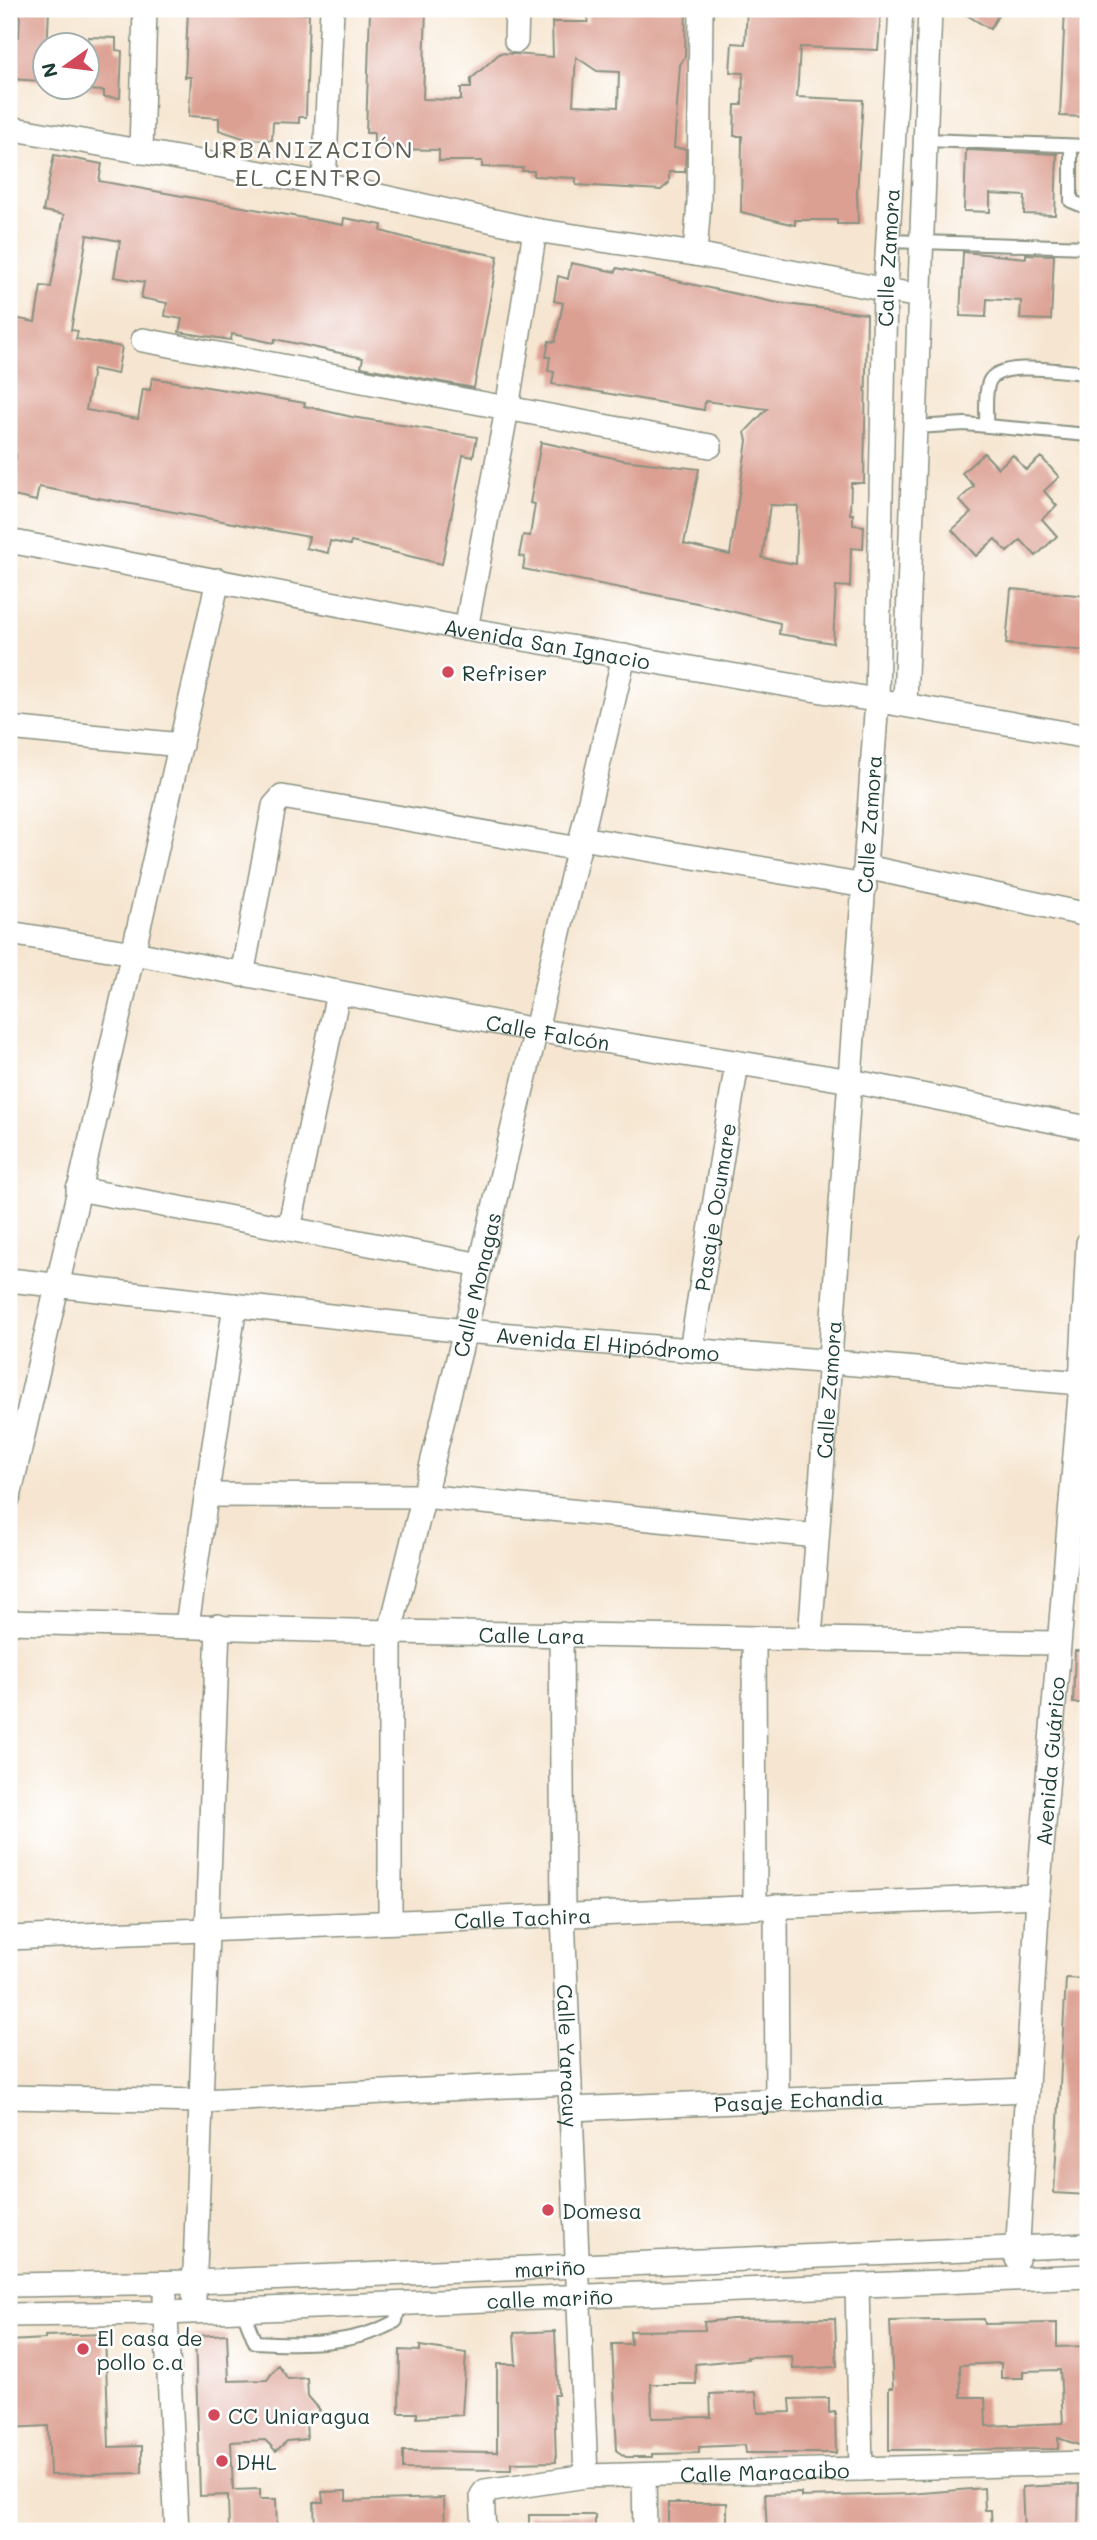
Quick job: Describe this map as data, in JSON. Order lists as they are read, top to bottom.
{
  "streets": {
    "street": [
      "Calle Zamora",
      "Avenida San Ignacio",
      "Calle Falcón",
      "Pasaje Ocumare",
      "Calle Monagas",
      "Avenida El Hipódromo",
      "Calle Lara",
      "Avenida Guárico",
      "Calle Tachira",
      "Calle Yaracuy",
      "Pasaje Echandia",
      "mariño",
      "calle mariño",
      "Calle Maracaibo"
    ]
  },
  "crossings": [
    ["Calle Zamora", "Avenida San Ignacio"],
    ["Calle Zamora", "Calle Falcón"],
    ["Calle Zamora", "Avenida El Hipódromo"],
    ["Calle Zamora", "Calle Lara"],
    ["Avenida San Ignacio", "Calle Monagas"],
    ["Calle Falcón", "Pasaje Ocumare"],
    ["Calle Falcón", "Calle Monagas"],
    ["Pasaje Ocumare", "Avenida El Hipódromo"],
    ["Calle Monagas", "Avenida El Hipódromo"],
    ["Calle Monagas", "Calle Lara"],
    ["Calle Monagas", "Calle Tachira"],
    ["Avenida El Hipódromo", "Avenida Guárico"],
    ["Calle Lara", "Avenida Guárico"],
    ["Calle Lara", "Calle Yaracuy"],
    ["Avenida Guárico", "Calle Tachira"],
    ["Avenida Guárico", "Pasaje Echandia"],
    ["Avenida Guárico", "mariño"],
    ["Avenida Guárico", "calle mariño"],
    ["Calle Tachira", "Calle Yaracuy"],
    ["Calle Yaracuy", "Pasaje Echandia"],
    ["Calle Yaracuy", "mariño"],
    ["Calle Yaracuy", "calle mariño"],
    ["Calle Yaracuy", "Calle Maracaibo"]
  ],
  "districts": ["URBANIZACIÓN EL CENTRO"],
  "places": [
    "Refriser",
    "Domesa",
    "El casa de pollo c.a",
    "CC Uniaragua",
    "DHL"
  ],
  "north": "left"
}
